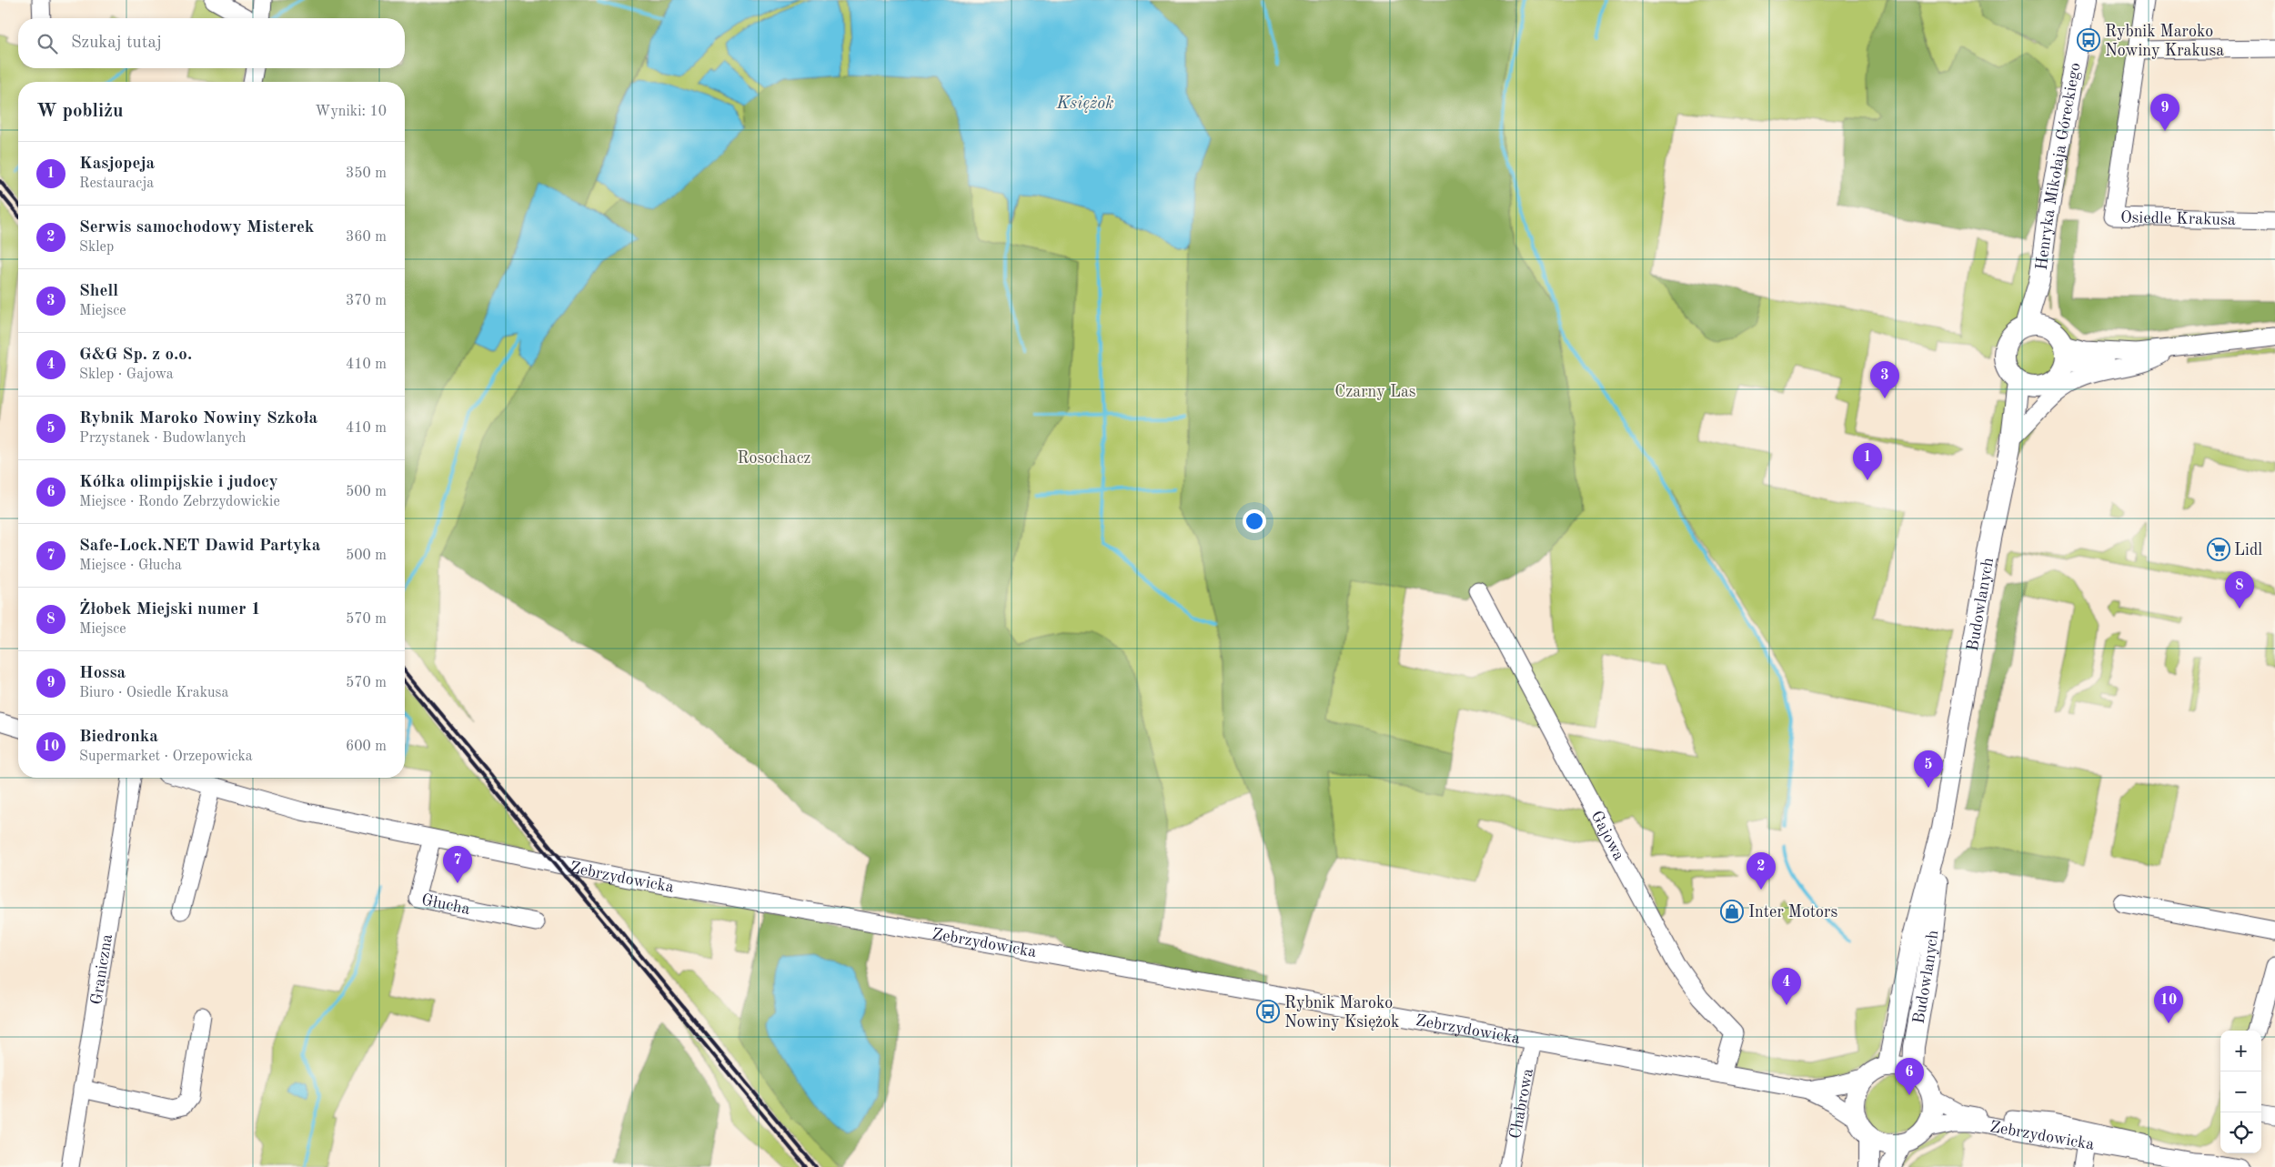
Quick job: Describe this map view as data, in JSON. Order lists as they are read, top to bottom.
{
  "streets": {
    "main road": ["Henryka Mikołaja Góreckiego", "Budowlanych"],
    "street": [
      "Osiedle Krakusa",
      "Gajowa",
      "Zebrzydowicka",
      "Głucha",
      "Graniczna",
      "Chabrowa"
    ]
  },
  "crossings": [
    ["Henryka Mikołaja Góreckiego", "Budowlanych"],
    ["Budowlanych", "Zebrzydowicka"],
    ["Gajowa", "Zebrzydowicka"],
    ["Zebrzydowicka", "Głucha"],
    ["Zebrzydowicka", "Chabrowa"]
  ],
  "water": ["Księżok"],
  "parks": ["Czarny Las", "Rosochacz"],
  "places": {
    "bus stop": ["Rybnik Maroko Nowiny Krakusa", "Rybnik Maroko Nowiny Księżok"],
    "supermarket": ["Lidl"],
    "shop": ["Inter Motors"]
  },
  "page": {
    "search": "Szukaj tutaj",
    "heading": ["W pobliżu", "Wyniki: 10"],
    "pins": [
      "9",
      "3",
      "1",
      "8",
      "5",
      "7",
      "2",
      "4",
      "10",
      "6"
    ],
    "list": [
      {
        "mark": "1",
        "name": "Kasjopeja",
        "note": "Restauracja",
        "value": "350 m"
      },
      {
        "mark": "2",
        "name": "Serwis samochodowy Misterek",
        "note": "Sklep",
        "value": "360 m"
      },
      {
        "mark": "3",
        "name": "Shell",
        "note": "Miejsce",
        "value": "370 m"
      },
      {
        "mark": "4",
        "name": "G&G Sp. z o.o.",
        "note": "Sklep · Gajowa",
        "value": "410 m"
      },
      {
        "mark": "5",
        "name": "Rybnik Maroko Nowiny Szkoła",
        "note": "Przystanek · Budowlanych",
        "value": "410 m"
      },
      {
        "mark": "6",
        "name": "Kółka olimpijskie i judocy",
        "note": "Miejsce · Rondo Zebrzydowickie",
        "value": "500 m"
      },
      {
        "mark": "7",
        "name": "Safe-Lock.NET Dawid Partyka",
        "note": "Miejsce · Głucha",
        "value": "500 m"
      },
      {
        "mark": "8",
        "name": "Żłobek Miejski numer 1",
        "note": "Miejsce",
        "value": "570 m"
      },
      {
        "mark": "9",
        "name": "Hossa",
        "note": "Biuro · Osiedle Krakusa",
        "value": "570 m"
      },
      {
        "mark": "10",
        "name": "Biedronka",
        "note": "Supermarket · Orzepowicka",
        "value": "600 m"
      }
    ],
    "map_buttons": ["+", "−"]
  }
}
